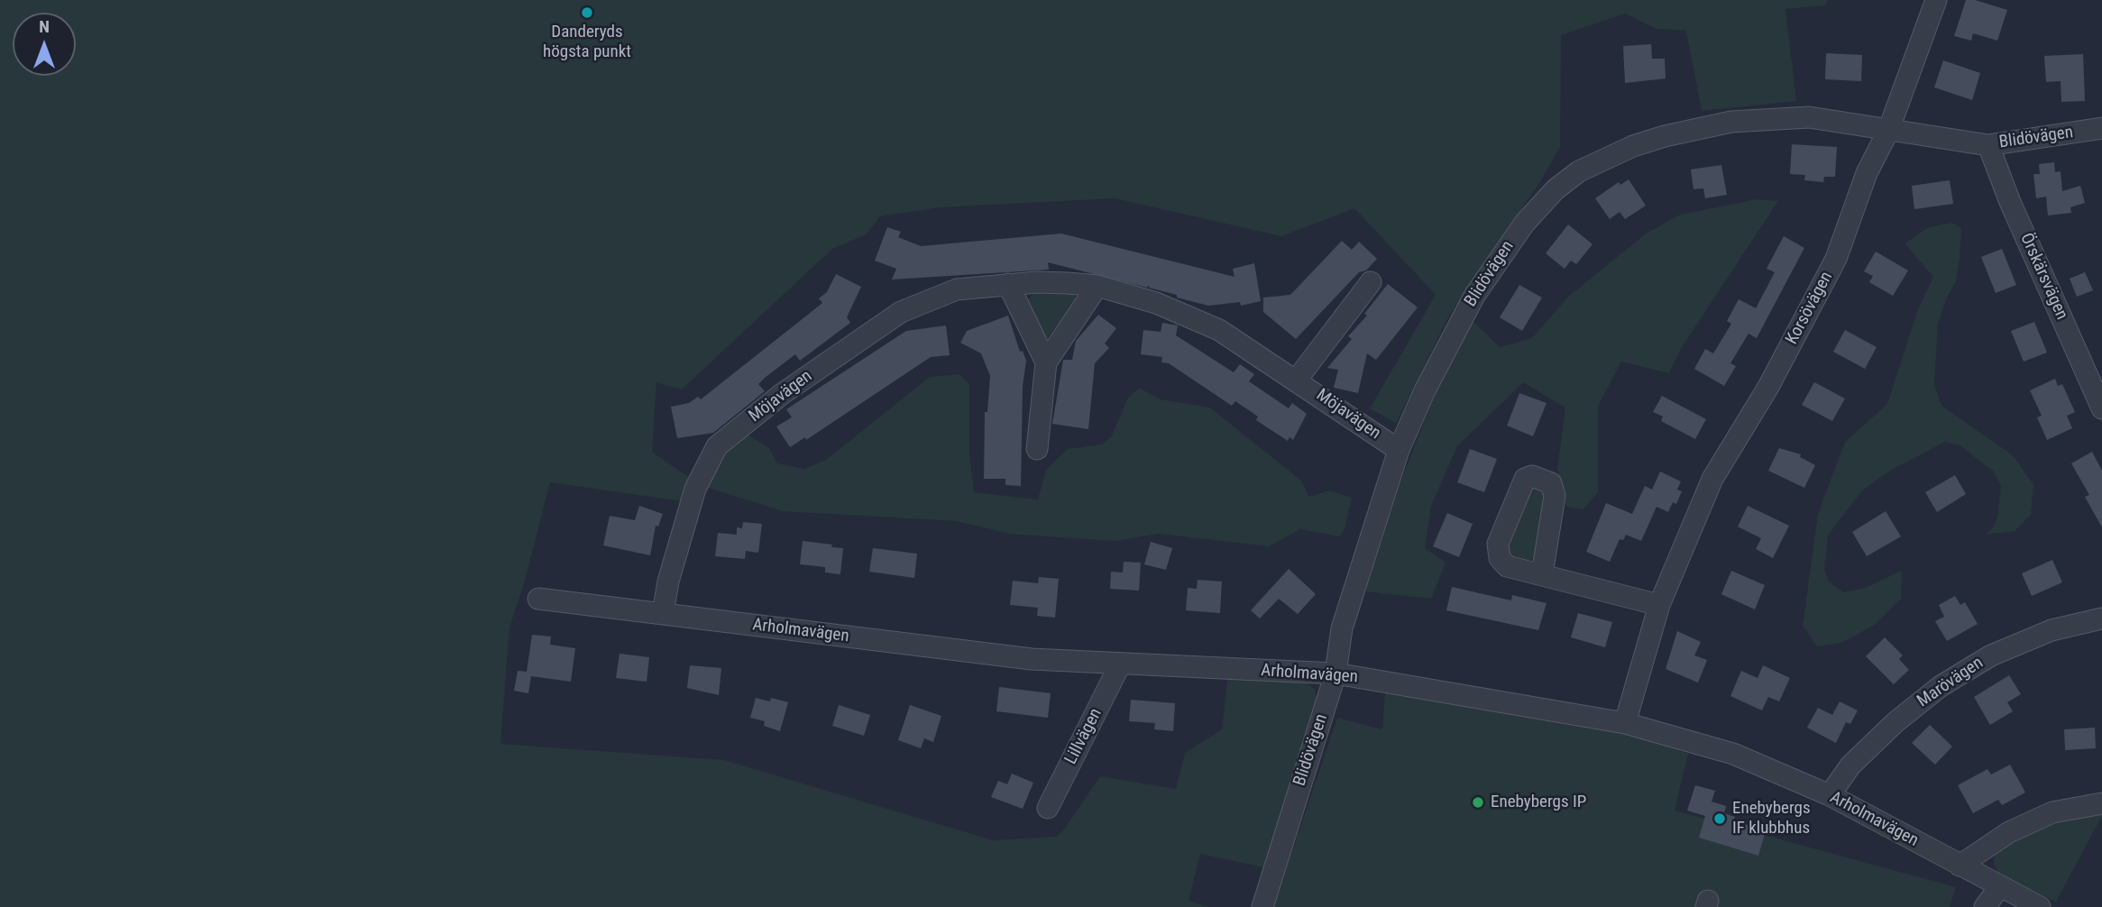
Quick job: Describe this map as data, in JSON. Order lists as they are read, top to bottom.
{
  "streets": {
    "street": [
      "Blidövägen",
      "Örskärsvägen",
      "Korsövägen",
      "Möjavägen",
      "Arholmavägen",
      "Marövägen",
      "Lillvägen"
    ]
  },
  "crossings": [
    ["Blidövägen", "Örskärsvägen"],
    ["Blidövägen", "Korsövägen"],
    ["Blidövägen", "Möjavägen"],
    ["Blidövägen", "Arholmavägen"],
    ["Korsövägen", "Arholmavägen"],
    ["Möjavägen", "Arholmavägen"],
    ["Arholmavägen", "Marövägen"],
    ["Arholmavägen", "Lillvägen"]
  ],
  "places": ["Danderyds högsta punkt", "Enebybergs IP", "Enebybergs IF klubbhus"],
  "north": "top"
}
